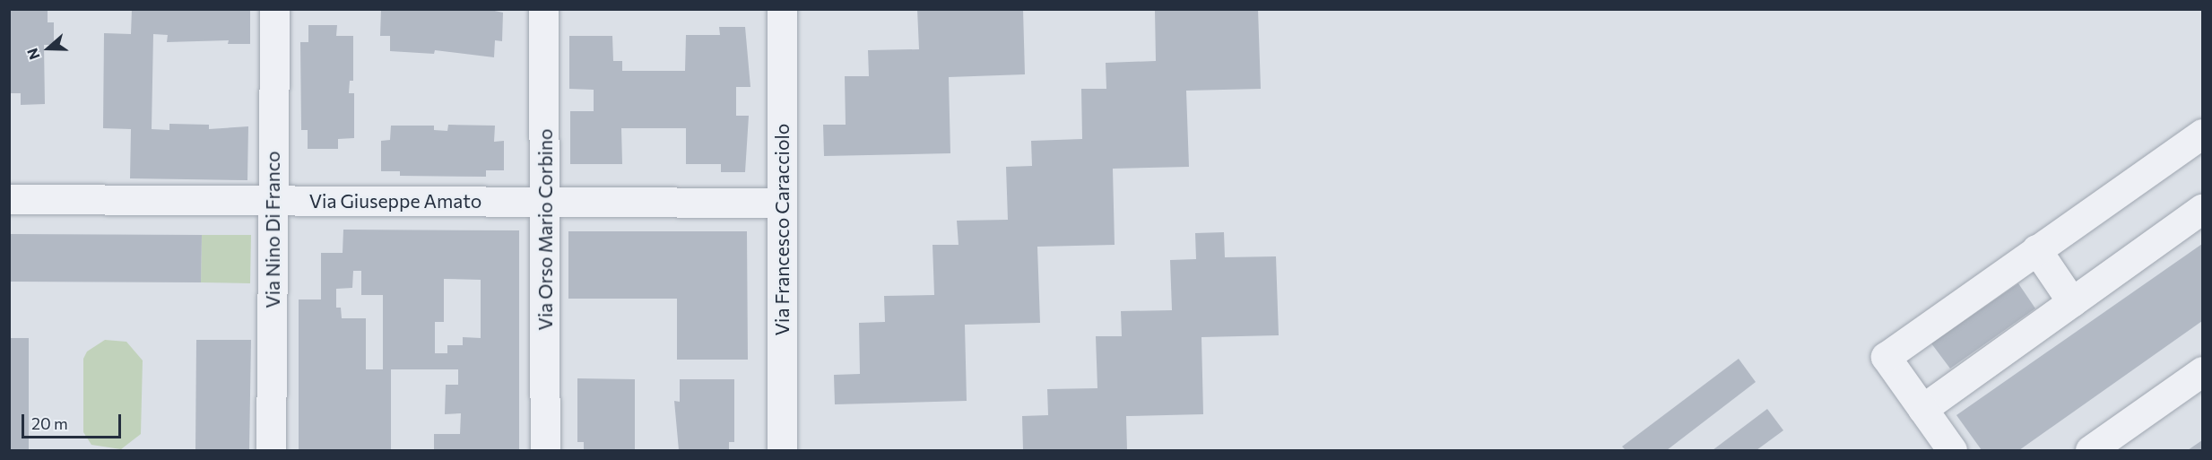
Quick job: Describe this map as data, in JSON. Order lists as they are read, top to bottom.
{
  "streets": {
    "street": [
      "Via Giuseppe Amato",
      "Via Nino Di Franco",
      "Via Orso Mario Corbino",
      "Via Francesco Caracciolo"
    ]
  },
  "crossings": [
    ["Via Giuseppe Amato", "Via Nino Di Franco"],
    ["Via Giuseppe Amato", "Via Orso Mario Corbino"],
    ["Via Giuseppe Amato", "Via Francesco Caracciolo"]
  ],
  "scale_bar": "20 m",
  "north": "left"
}
